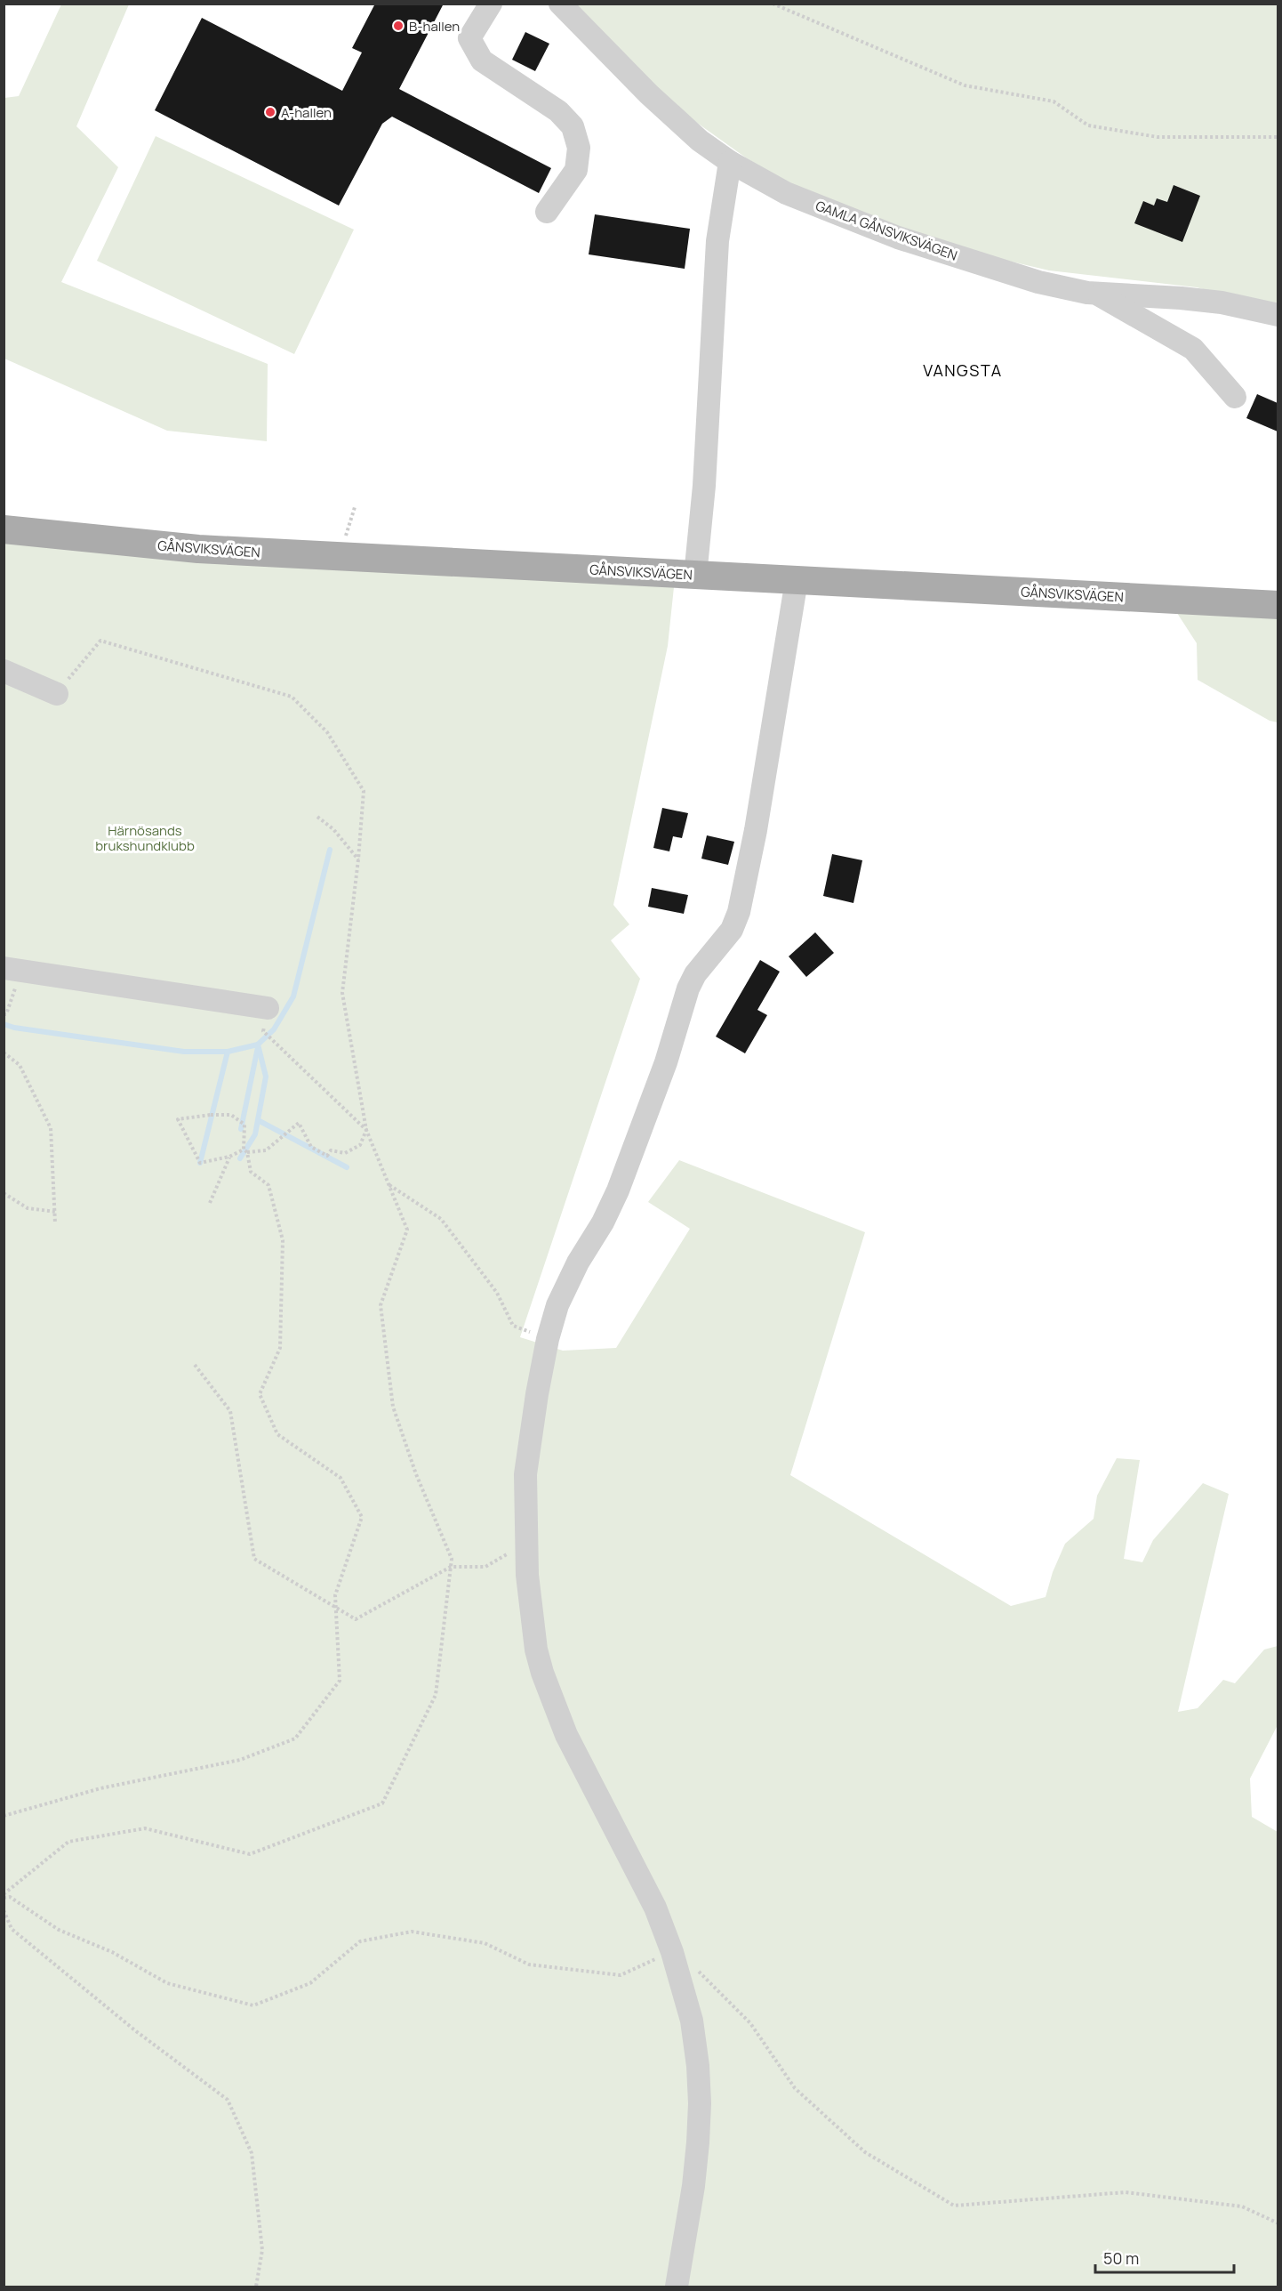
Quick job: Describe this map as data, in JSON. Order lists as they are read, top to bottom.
{
  "streets": {
    "main road": ["GÅNSVIKSVÄGEN"],
    "street": ["GAMLA GÅNSVIKSVÄGEN"]
  },
  "districts": ["VANGSTA"],
  "parks": ["Härnösands brukshundklubb"],
  "places": ["B-hallen", "A-hallen"],
  "scale_bar": "50 m"
}
